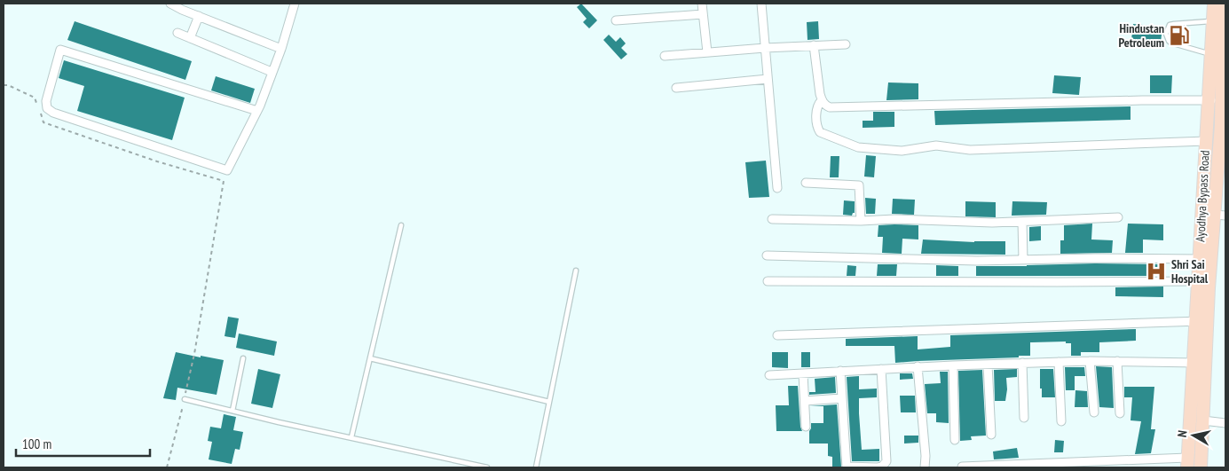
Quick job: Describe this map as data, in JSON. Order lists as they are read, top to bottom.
{
  "streets": {
    "main road": ["Ayodhya Bypass Road"]
  },
  "places": {
    "fuel station": ["Hindustan Petroleum"],
    "hospital": ["Shri Sai Hospital"]
  },
  "scale_bar": "100 m",
  "north": "left"
}
